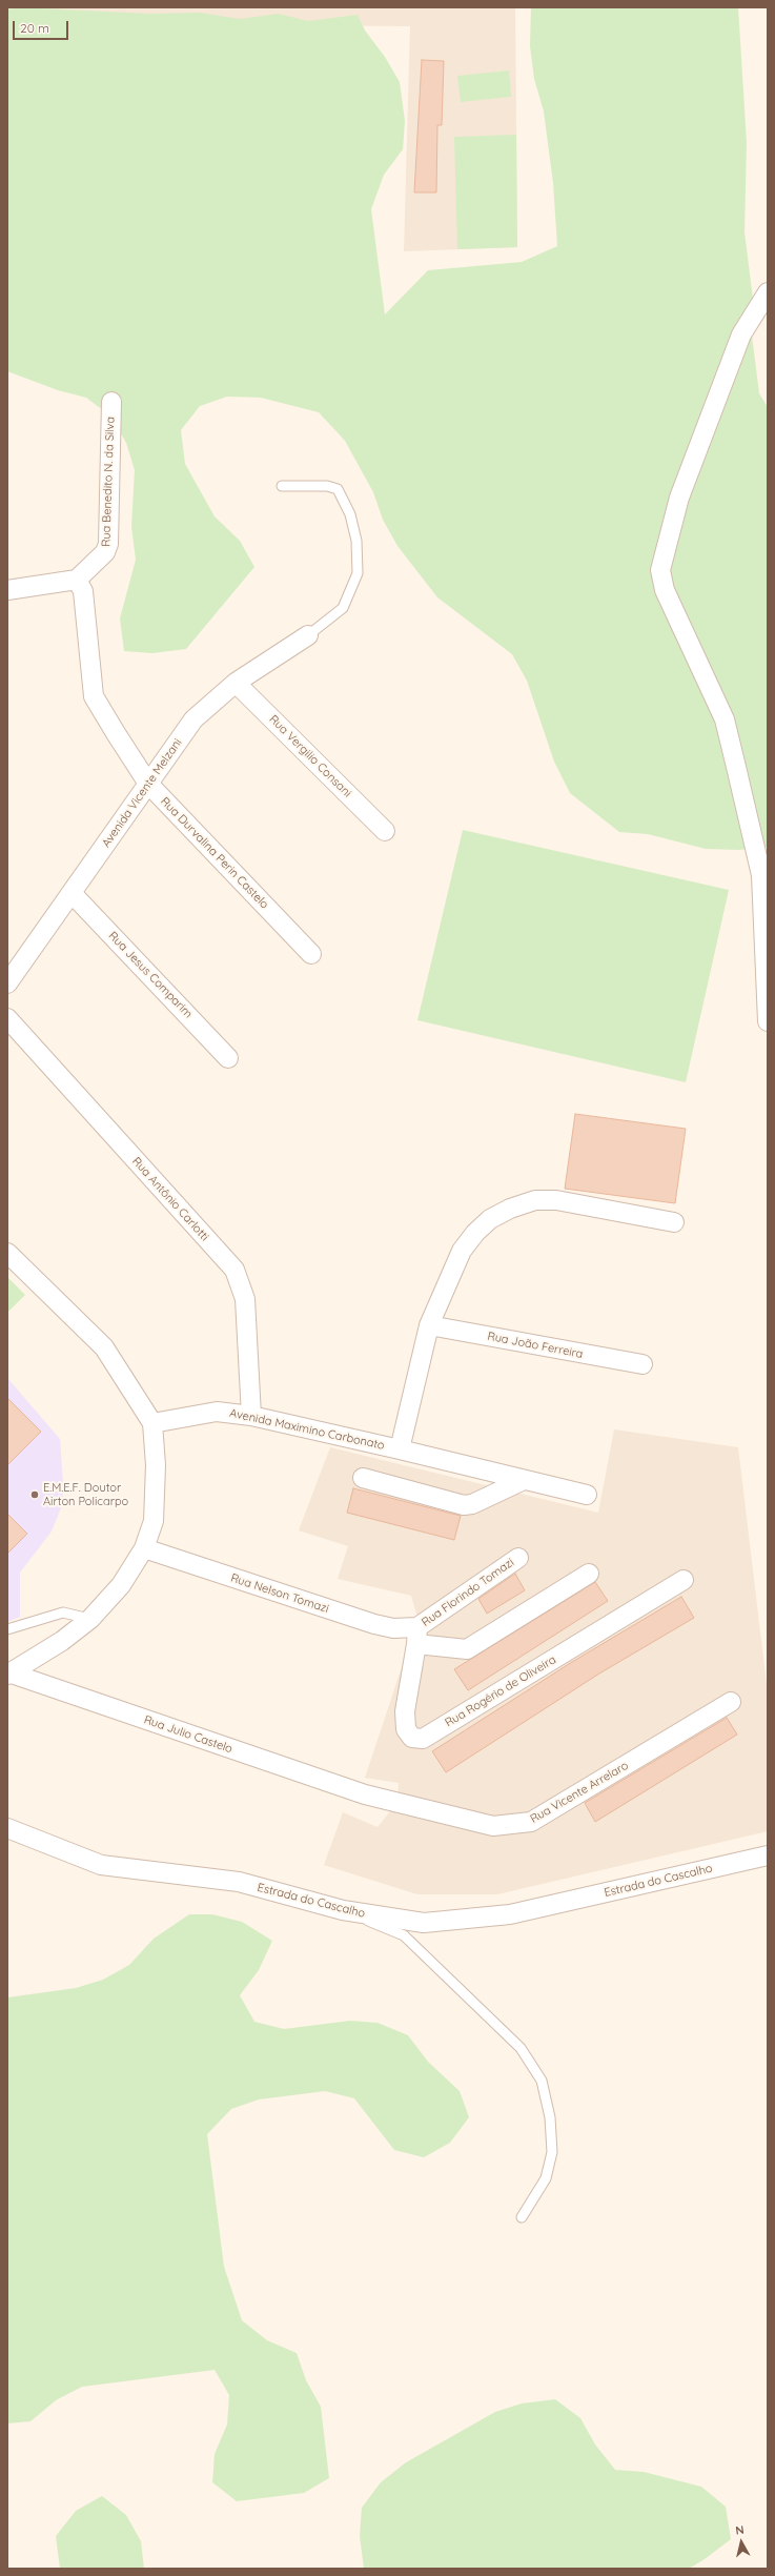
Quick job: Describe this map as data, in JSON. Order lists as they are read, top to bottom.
{
  "streets": {
    "street": [
      "Rua Benedito N. da Silva",
      "Rua Vergilio Consani",
      "Avenida Vicente Melzani",
      "Rua Durvalina Perin Castelo",
      "Rua Jesus Comparim",
      "Rua Antônio Carlotti",
      "Rua João Ferreira",
      "Avenida Maximino Carbonato",
      "Rua Florindo Tomazi",
      "Rua Nelson Tomazi",
      "Rua Rogério de Oliveira",
      "Rua Julio Castelo",
      "Rua Vicente Arrelaro",
      "Estrada do Cascalho"
    ]
  },
  "crossings": [
    ["Rua Benedito N. da Silva", "Rua Durvalina Perin Castelo"],
    ["Rua Vergilio Consani", "Avenida Vicente Melzani"],
    ["Avenida Vicente Melzani", "Rua Durvalina Perin Castelo"],
    ["Avenida Vicente Melzani", "Rua Jesus Comparim"],
    ["Rua Antônio Carlotti", "Avenida Maximino Carbonato"],
    ["Rua João Ferreira", "Avenida Maximino Carbonato"],
    ["Rua Florindo Tomazi", "Rua Nelson Tomazi"],
    ["Rua Florindo Tomazi", "Rua Rogério de Oliveira"],
    ["Rua Nelson Tomazi", "Rua Rogério de Oliveira"],
    ["Rua Julio Castelo", "Rua Vicente Arrelaro"]
  ],
  "places": ["E.M.E.F. Doutor Airton Policarpo"],
  "scale_bar": "20 m",
  "north": "top"
}
